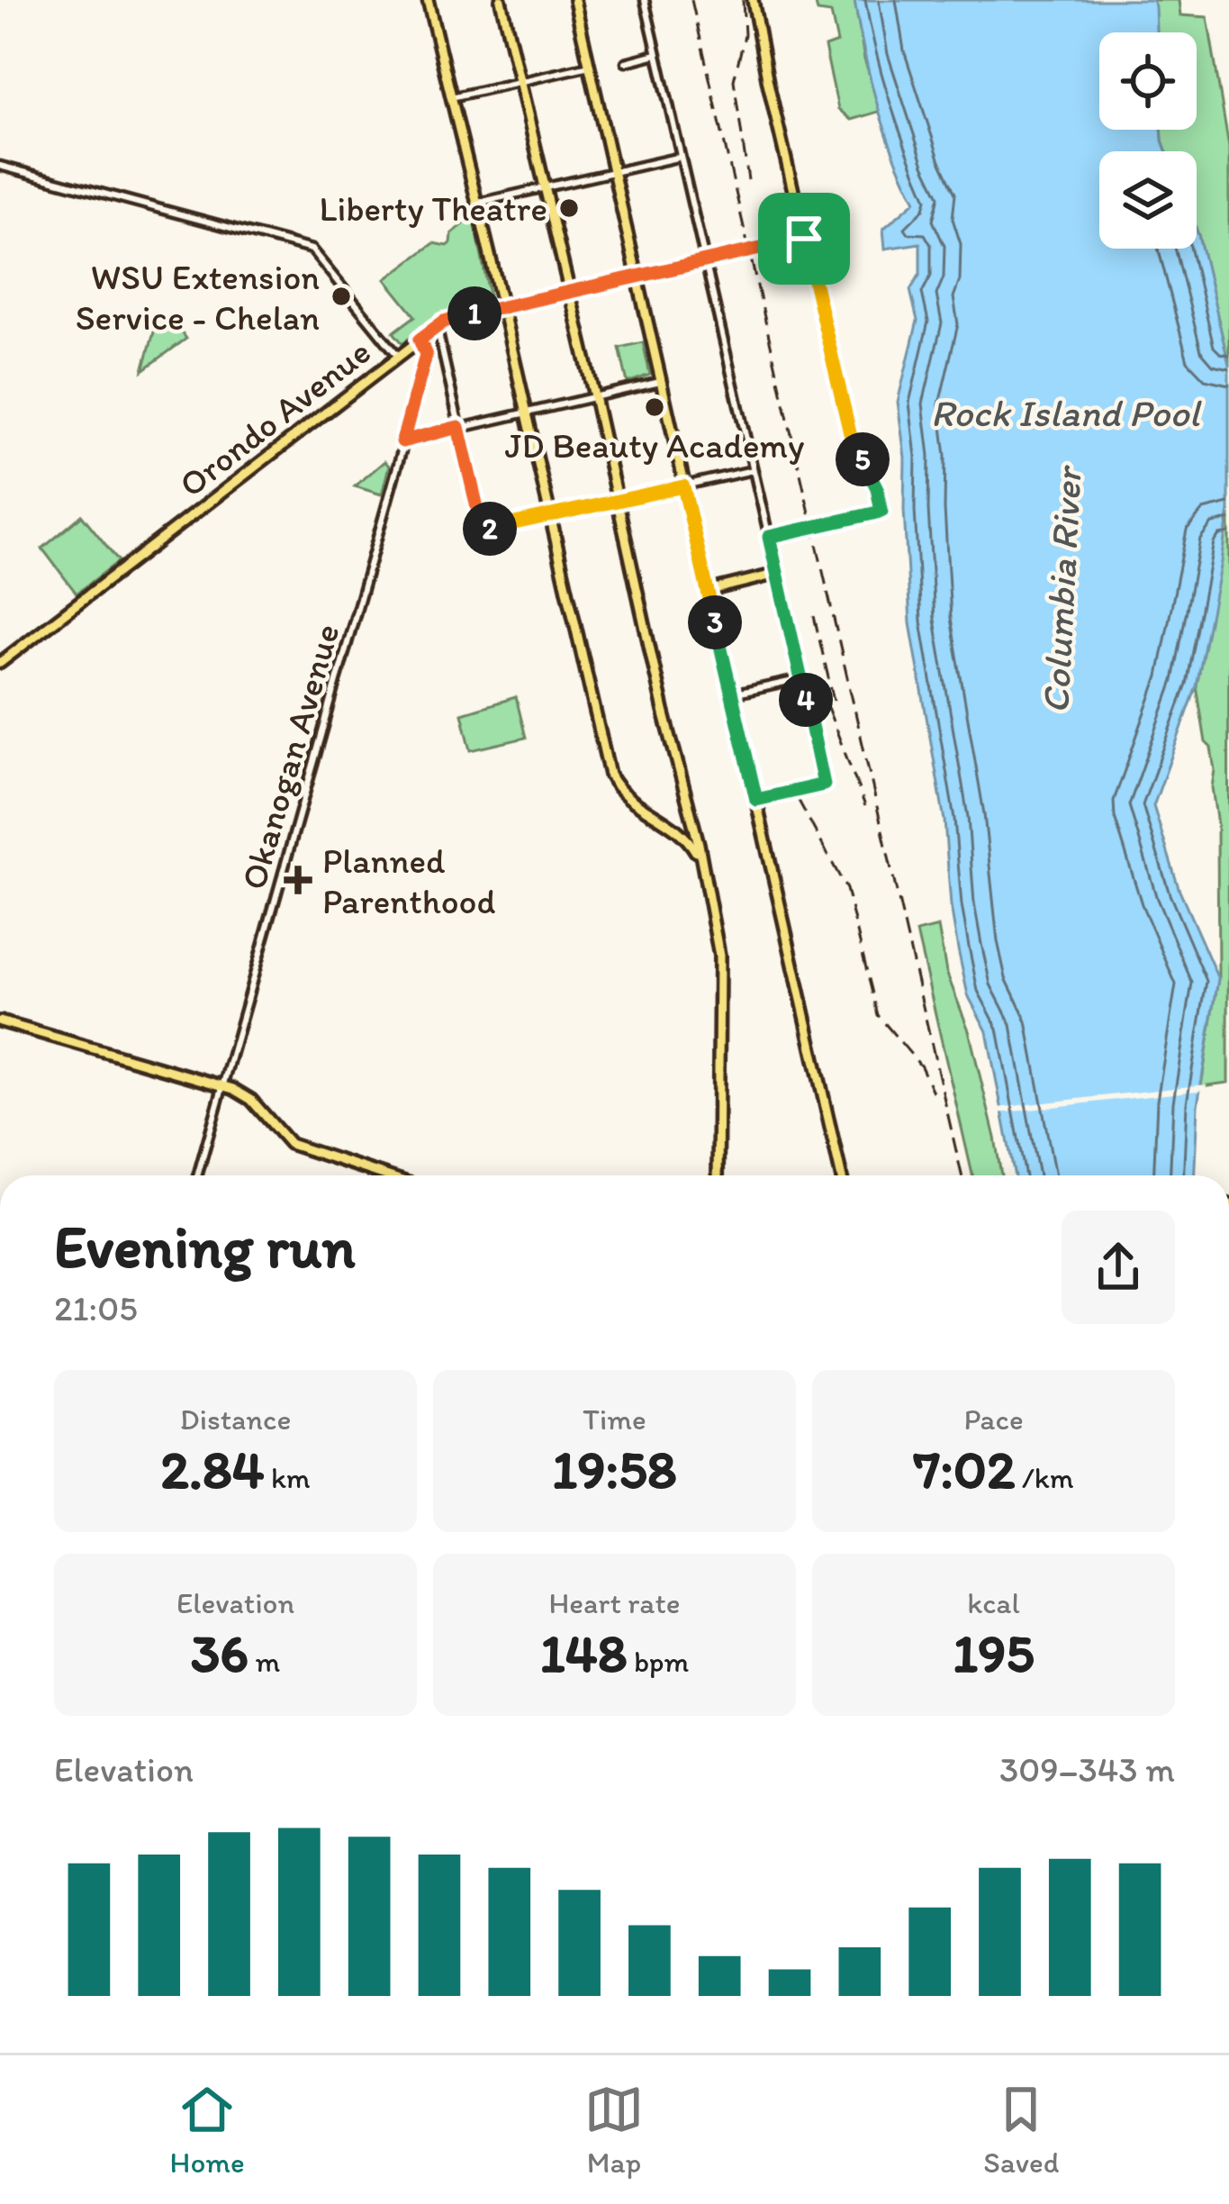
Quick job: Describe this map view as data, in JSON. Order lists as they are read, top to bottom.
{
  "streets": {
    "main road": ["Orondo Avenue"],
    "street": ["Okanogan Avenue"]
  },
  "crossings": [
    ["Orondo Avenue", "Okanogan Avenue"]
  ],
  "water": ["Rock Island Pool", "Columbia River"],
  "places": {
    "other": ["Liberty Theatre", "WSU Extension Service - Chelan", "JD Beauty Academy"],
    "health": ["Planned Parenthood"]
  },
  "page": {
    "pins": [
      "1",
      "5",
      "2",
      "3",
      "4"
    ],
    "heading": ["Evening run", "21:05"],
    "stats": [
      ["Distance", "2.84 km"],
      ["Time", "19:58"],
      ["Pace", "7:02 /km"],
      ["Elevation", "36 m"],
      ["Heart rate", "148 bpm"],
      ["kcal", "195"]
    ],
    "chart": ["Elevation", "309–343 m"],
    "tabs": ["Home", "Map", "Saved"]
  }
}
